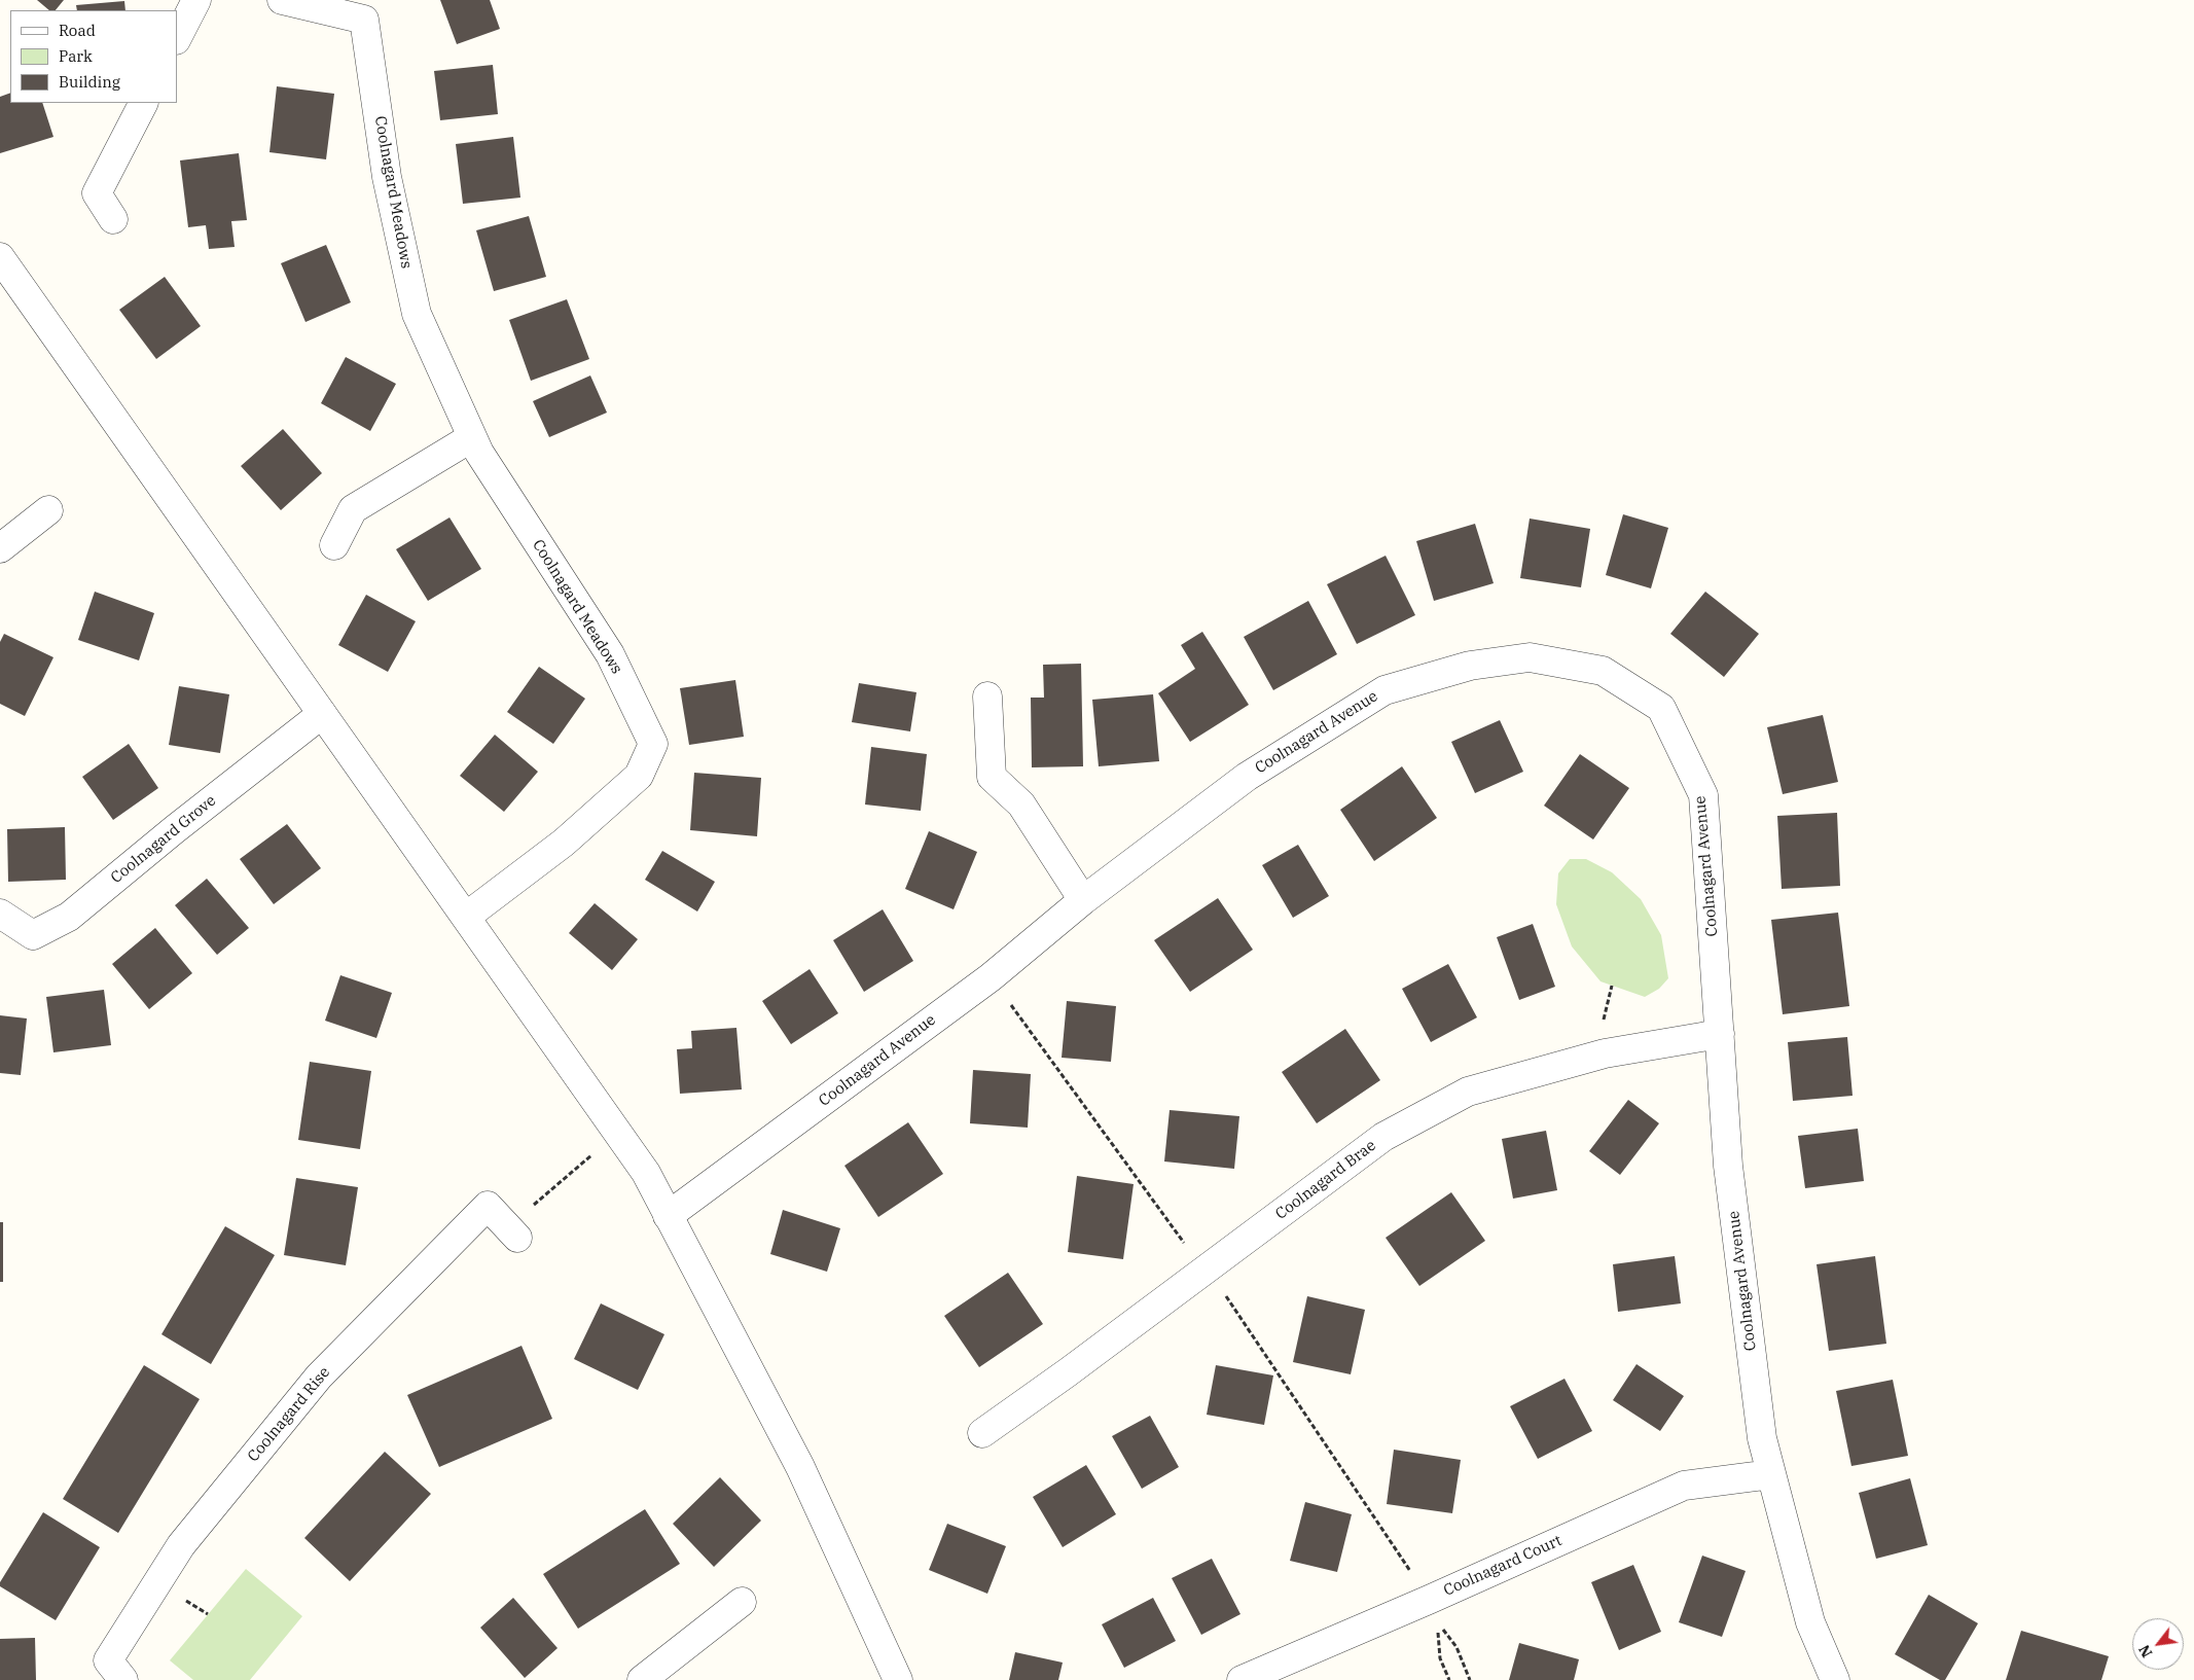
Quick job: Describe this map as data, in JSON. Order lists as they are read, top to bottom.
{
  "streets": {
    "street": [
      "Coolnagard Meadows",
      "Coolnagard Avenue",
      "Coolnagard Grove",
      "Coolnagard Brae",
      "Coolnagard Rise",
      "Coolnagard Court"
    ]
  },
  "crossings": [
    ["Coolnagard Avenue", "Coolnagard Brae"],
    ["Coolnagard Avenue", "Coolnagard Court"]
  ],
  "legend": ["Road", "Park", "Building"],
  "north": "bottom left"
}
